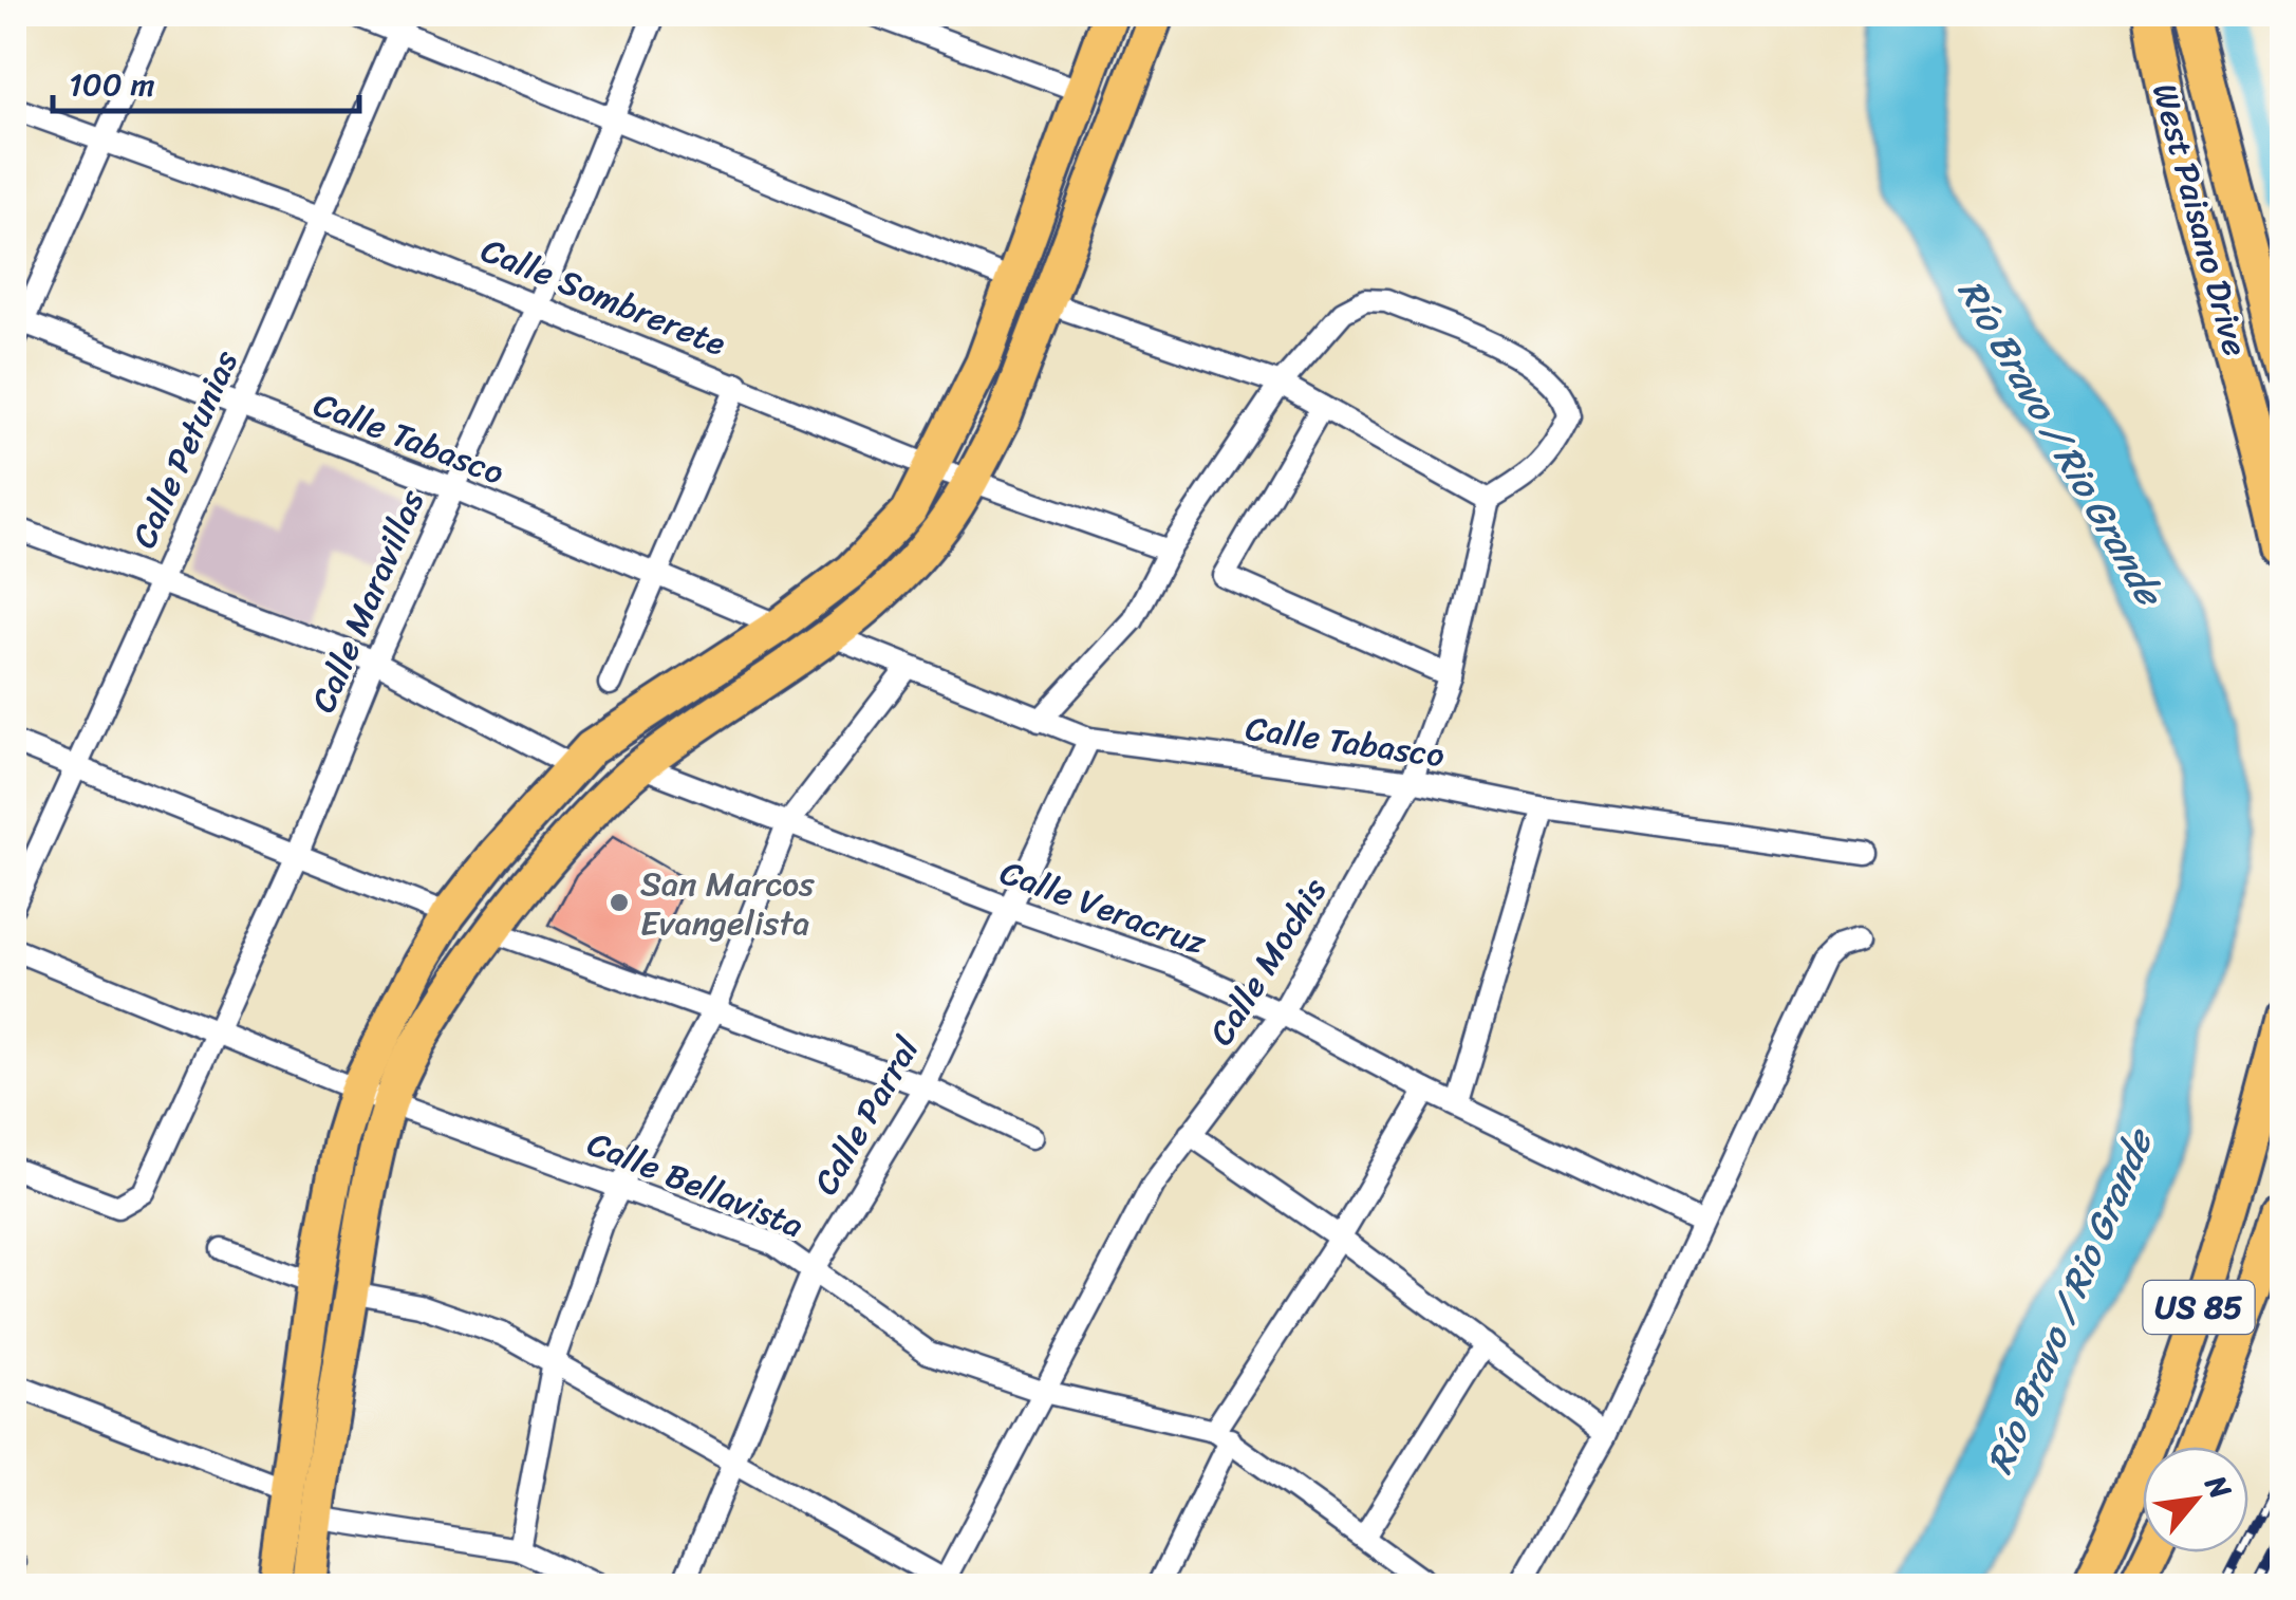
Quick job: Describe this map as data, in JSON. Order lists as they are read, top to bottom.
{
  "streets": {
    "main road": ["West Paisano Drive", "US 85"],
    "street": [
      "Calle Sombrerete",
      "Calle Tabasco",
      "Calle Petunias",
      "Calle Maravillas",
      "Calle Veracruz",
      "Calle Mochis",
      "Calle Parral",
      "Calle Bellavista"
    ]
  },
  "crossings": [
    ["Calle Sombrerete", "Calle Petunias"],
    ["Calle Sombrerete", "Calle Maravillas"],
    ["Calle Tabasco", "Calle Petunias"],
    ["Calle Tabasco", "Calle Maravillas"],
    ["Calle Tabasco", "Calle Mochis"],
    ["Calle Tabasco", "Calle Parral"],
    ["Calle Maravillas", "Calle Bellavista"],
    ["Calle Veracruz", "Calle Mochis"],
    ["Calle Veracruz", "Calle Parral"],
    ["Calle Mochis", "Calle Bellavista"],
    ["Calle Parral", "Calle Bellavista"]
  ],
  "water": ["Río Bravo / Rio Grande"],
  "places": ["San Marcos Evangelista"],
  "scale_bar": "100 m",
  "north": "top right"
}
